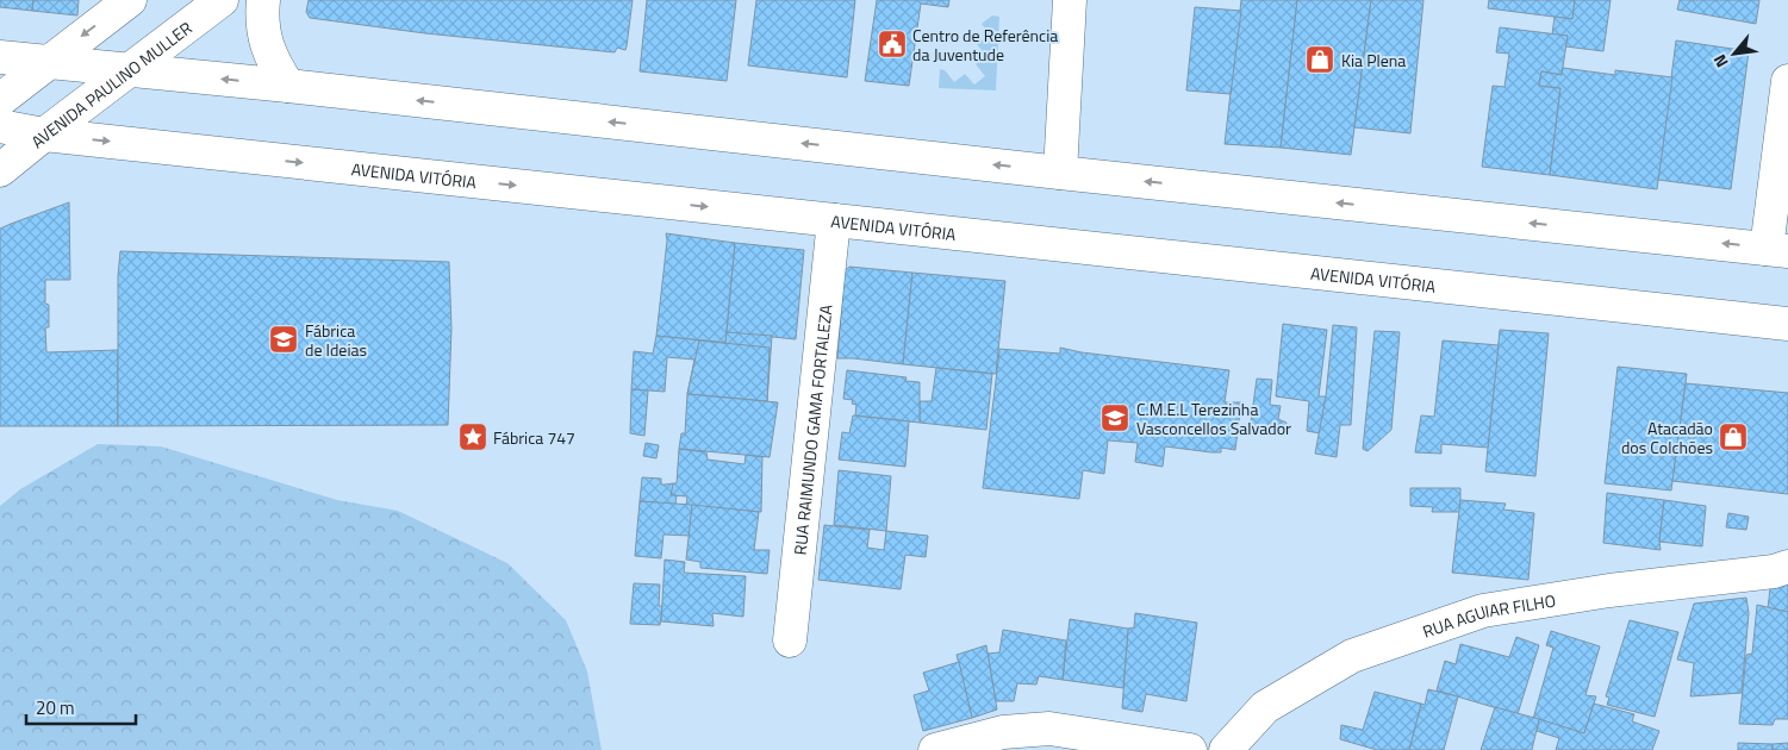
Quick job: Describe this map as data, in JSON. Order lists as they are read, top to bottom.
{
  "streets": {
    "main road": [
      "AVENIDA PAULINO MULLER",
      "AVENIDA VITÓRIA",
      "RUA RAIMUNDO GAMA FORTALEZA",
      "RUA AGUIAR FILHO"
    ]
  },
  "crossings": [
    ["AVENIDA PAULINO MULLER", "AVENIDA VITÓRIA"],
    ["AVENIDA VITÓRIA", "RUA RAIMUNDO GAMA FORTALEZA"]
  ],
  "places": {
    "public building": ["Centro de Referência da Juventude"],
    "shop": ["Kia Plena", "Atacadão dos Colchões"],
    "school or university": ["Fábrica de Ideias", "C.M.E.L Terezinha Vasconcellos Salvador"],
    "place": ["Fábrica 747"]
  },
  "scale_bar": "20 m",
  "north": "bottom left"
}
